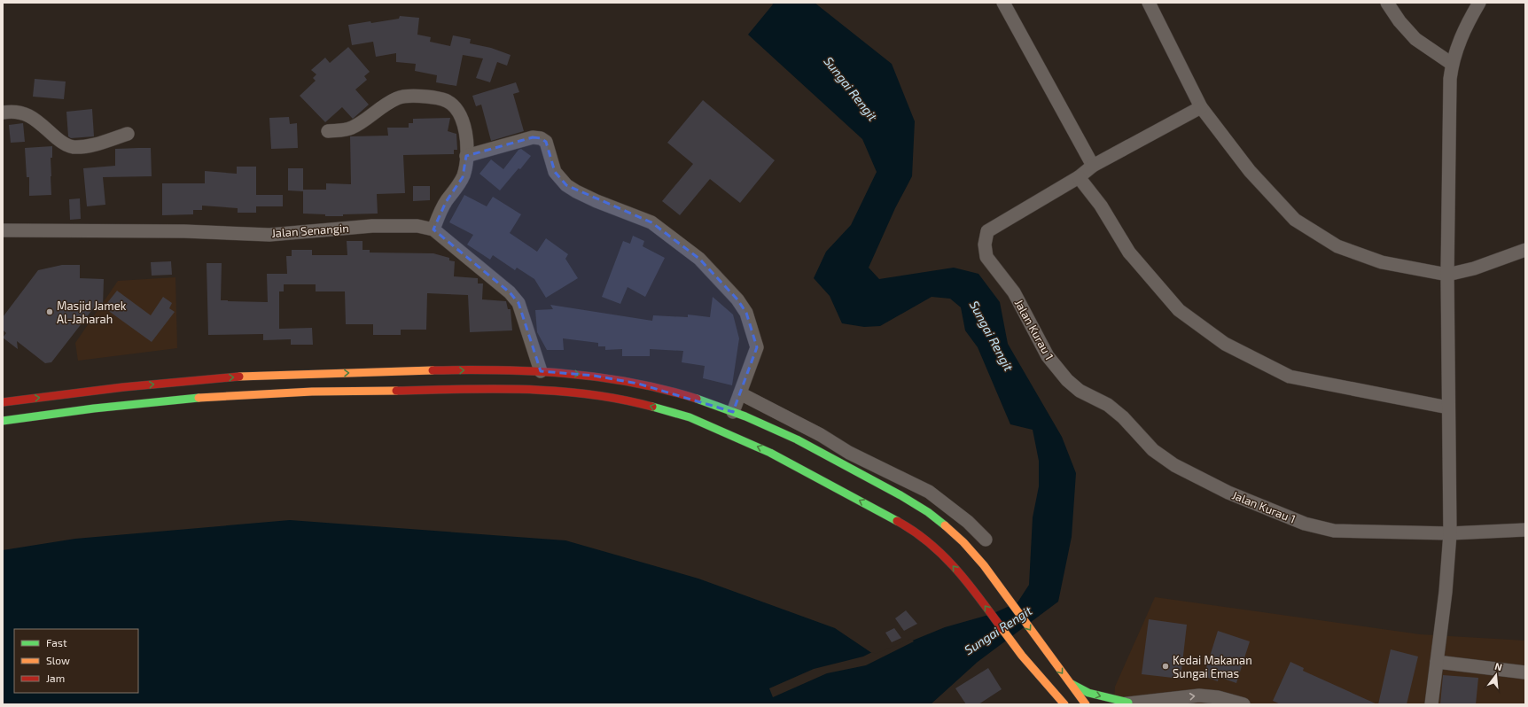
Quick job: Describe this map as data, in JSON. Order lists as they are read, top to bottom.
{
  "streets": {
    "street": ["Jalan Senangin", "Jalan Kurau 1"]
  },
  "water": ["Sungai Rengit"],
  "places": ["Masjid Jamek Al-Jaharah", "Kedai Makanan Sungai Emas"],
  "legend": ["Fast", "Slow", "Jam"],
  "north": "top"
}
